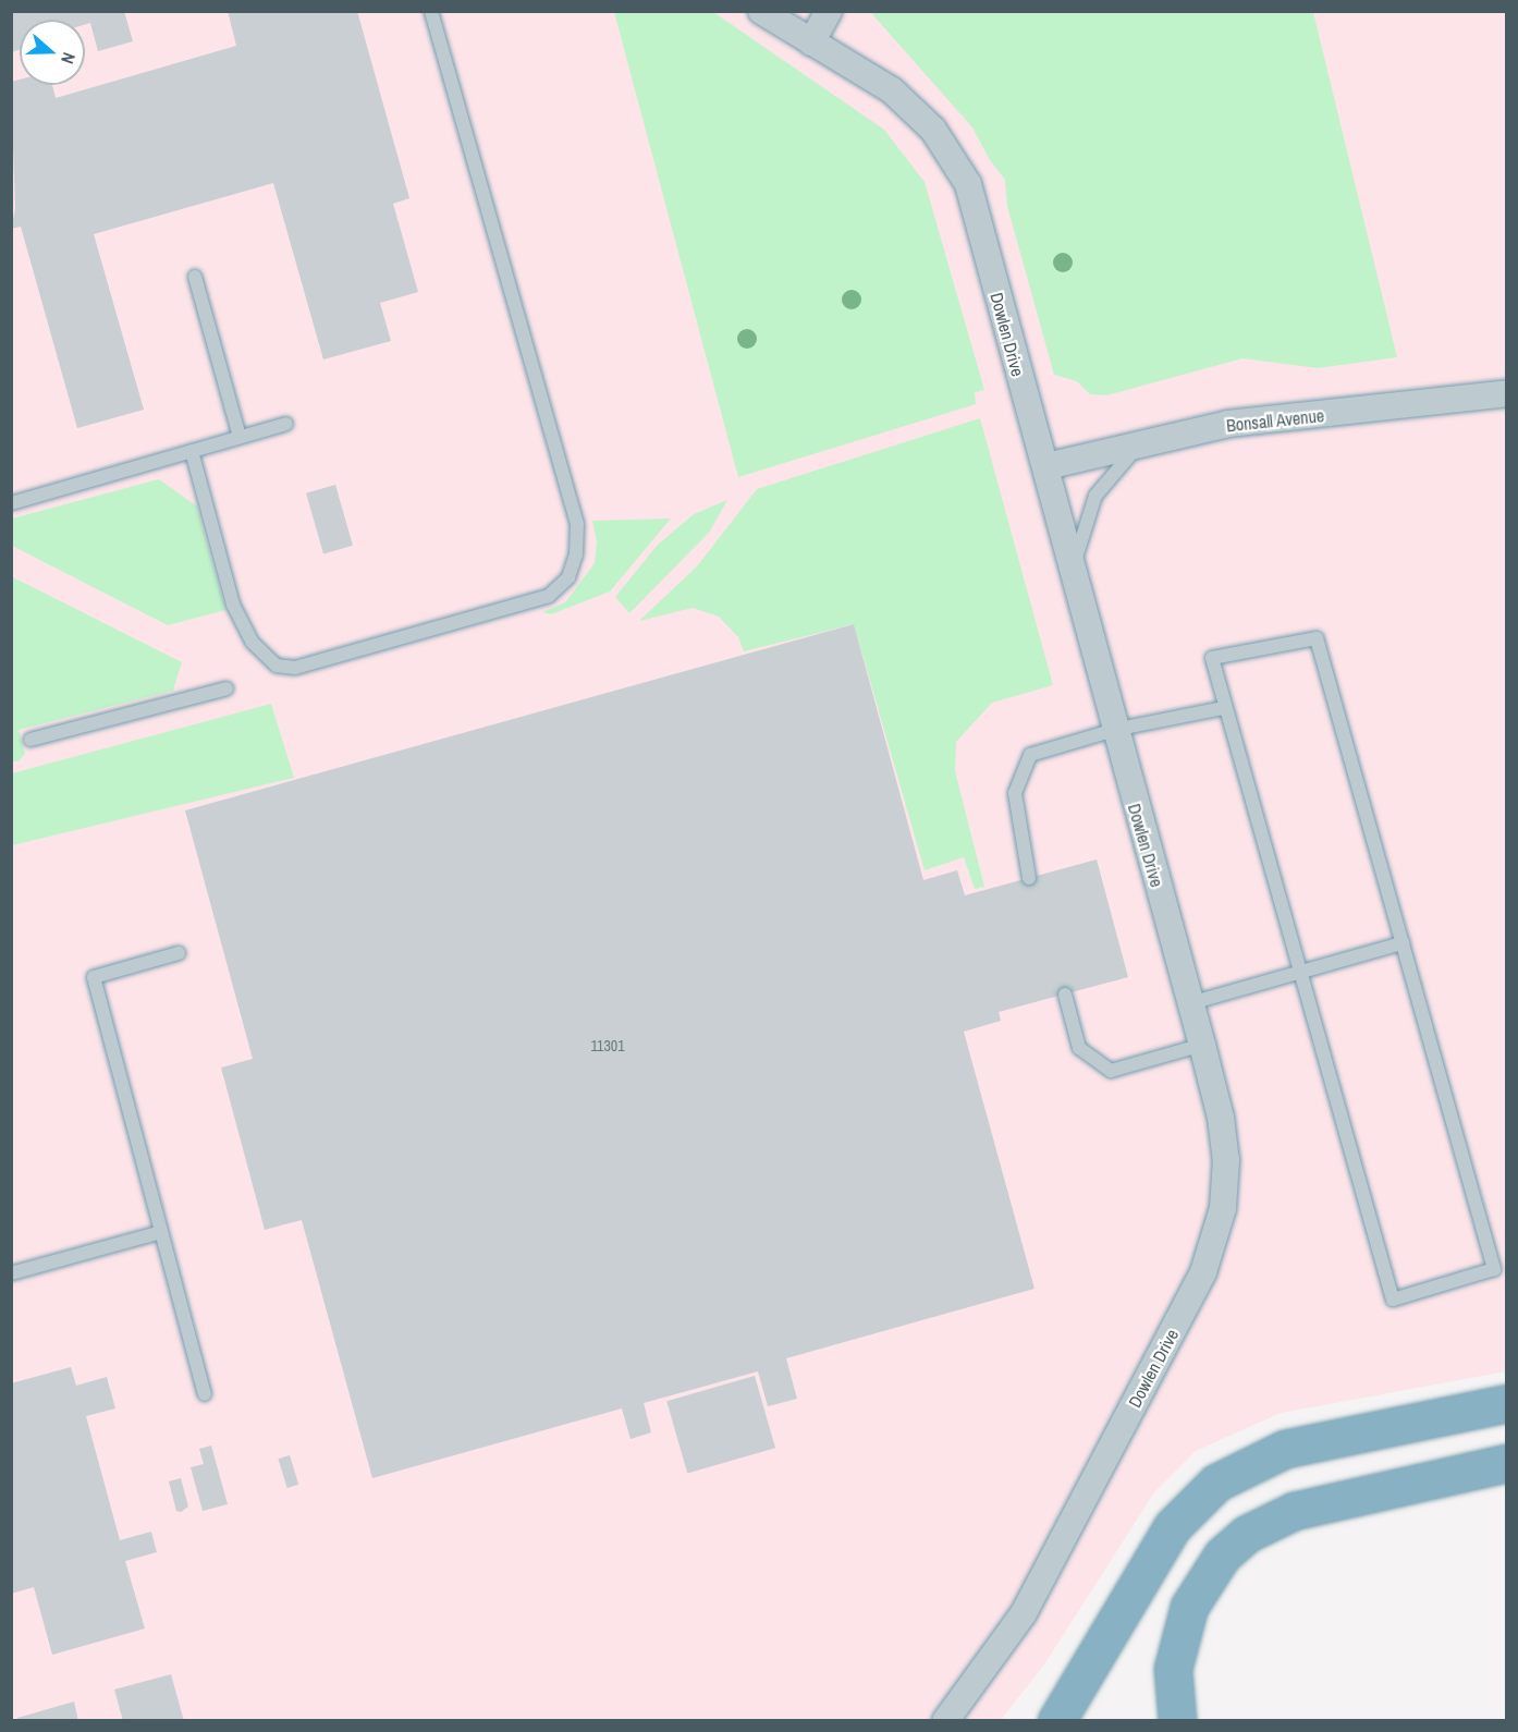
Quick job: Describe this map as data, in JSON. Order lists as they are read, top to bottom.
{
  "streets": {
    "street": ["Dowlen Drive", "Bonsall Avenue"]
  },
  "crossings": [
    ["Dowlen Drive", "Bonsall Avenue"]
  ],
  "house_numbers": ["11301"],
  "north": "right"
}
